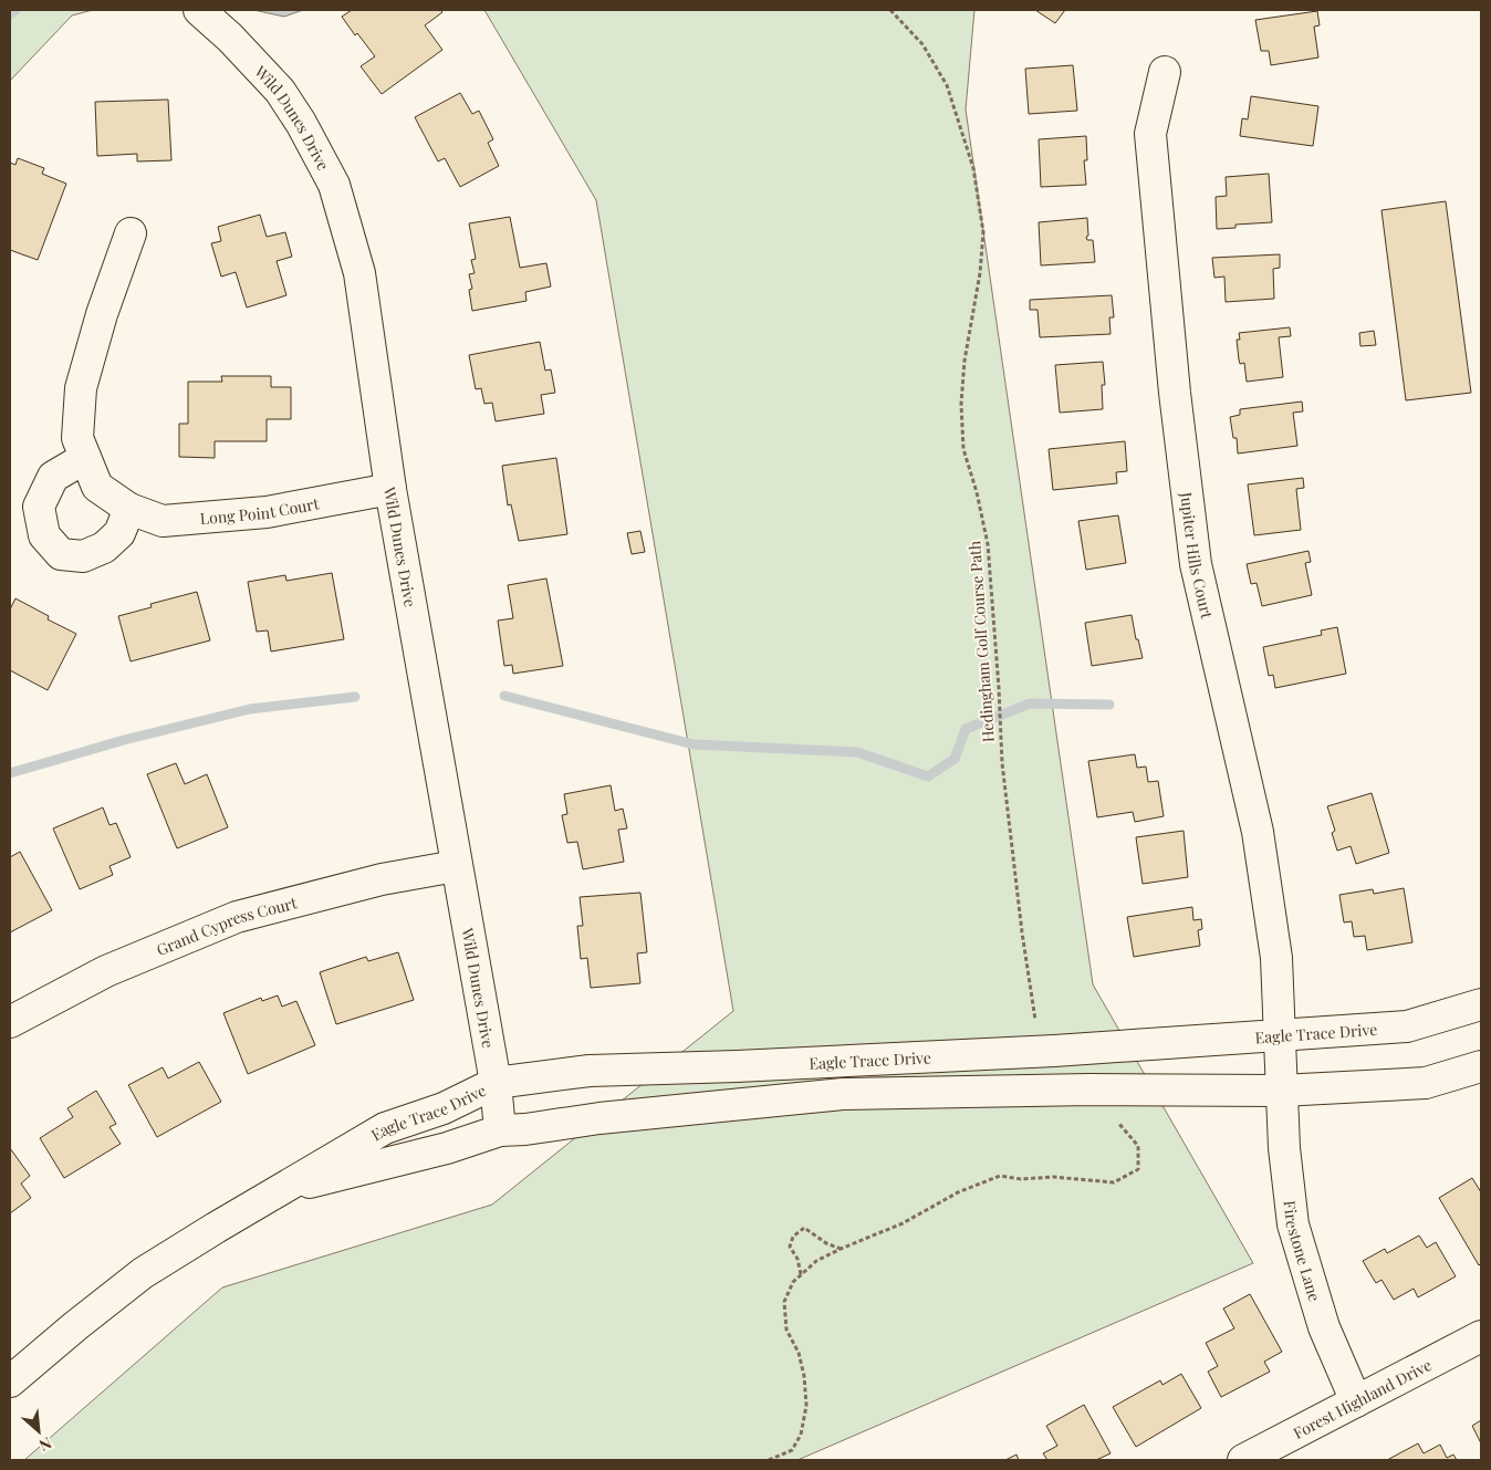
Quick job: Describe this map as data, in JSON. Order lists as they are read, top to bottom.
{
  "streets": {
    "street": [
      "Wild Dunes Drive",
      "Long Point Court",
      "Jupiter Hills Court",
      "Grand Cypress Court",
      "Eagle Trace Drive",
      "Firestone Lane",
      "Forest Highland Drive"
    ],
    "path": ["Hedingham Golf Course Path"]
  },
  "crossings": [
    ["Wild Dunes Drive", "Long Point Court"],
    ["Wild Dunes Drive", "Grand Cypress Court"],
    ["Wild Dunes Drive", "Eagle Trace Drive"],
    ["Jupiter Hills Court", "Eagle Trace Drive"],
    ["Jupiter Hills Court", "Firestone Lane"],
    ["Eagle Trace Drive", "Firestone Lane"],
    ["Firestone Lane", "Forest Highland Drive"]
  ],
  "north": "bottom right"
}
